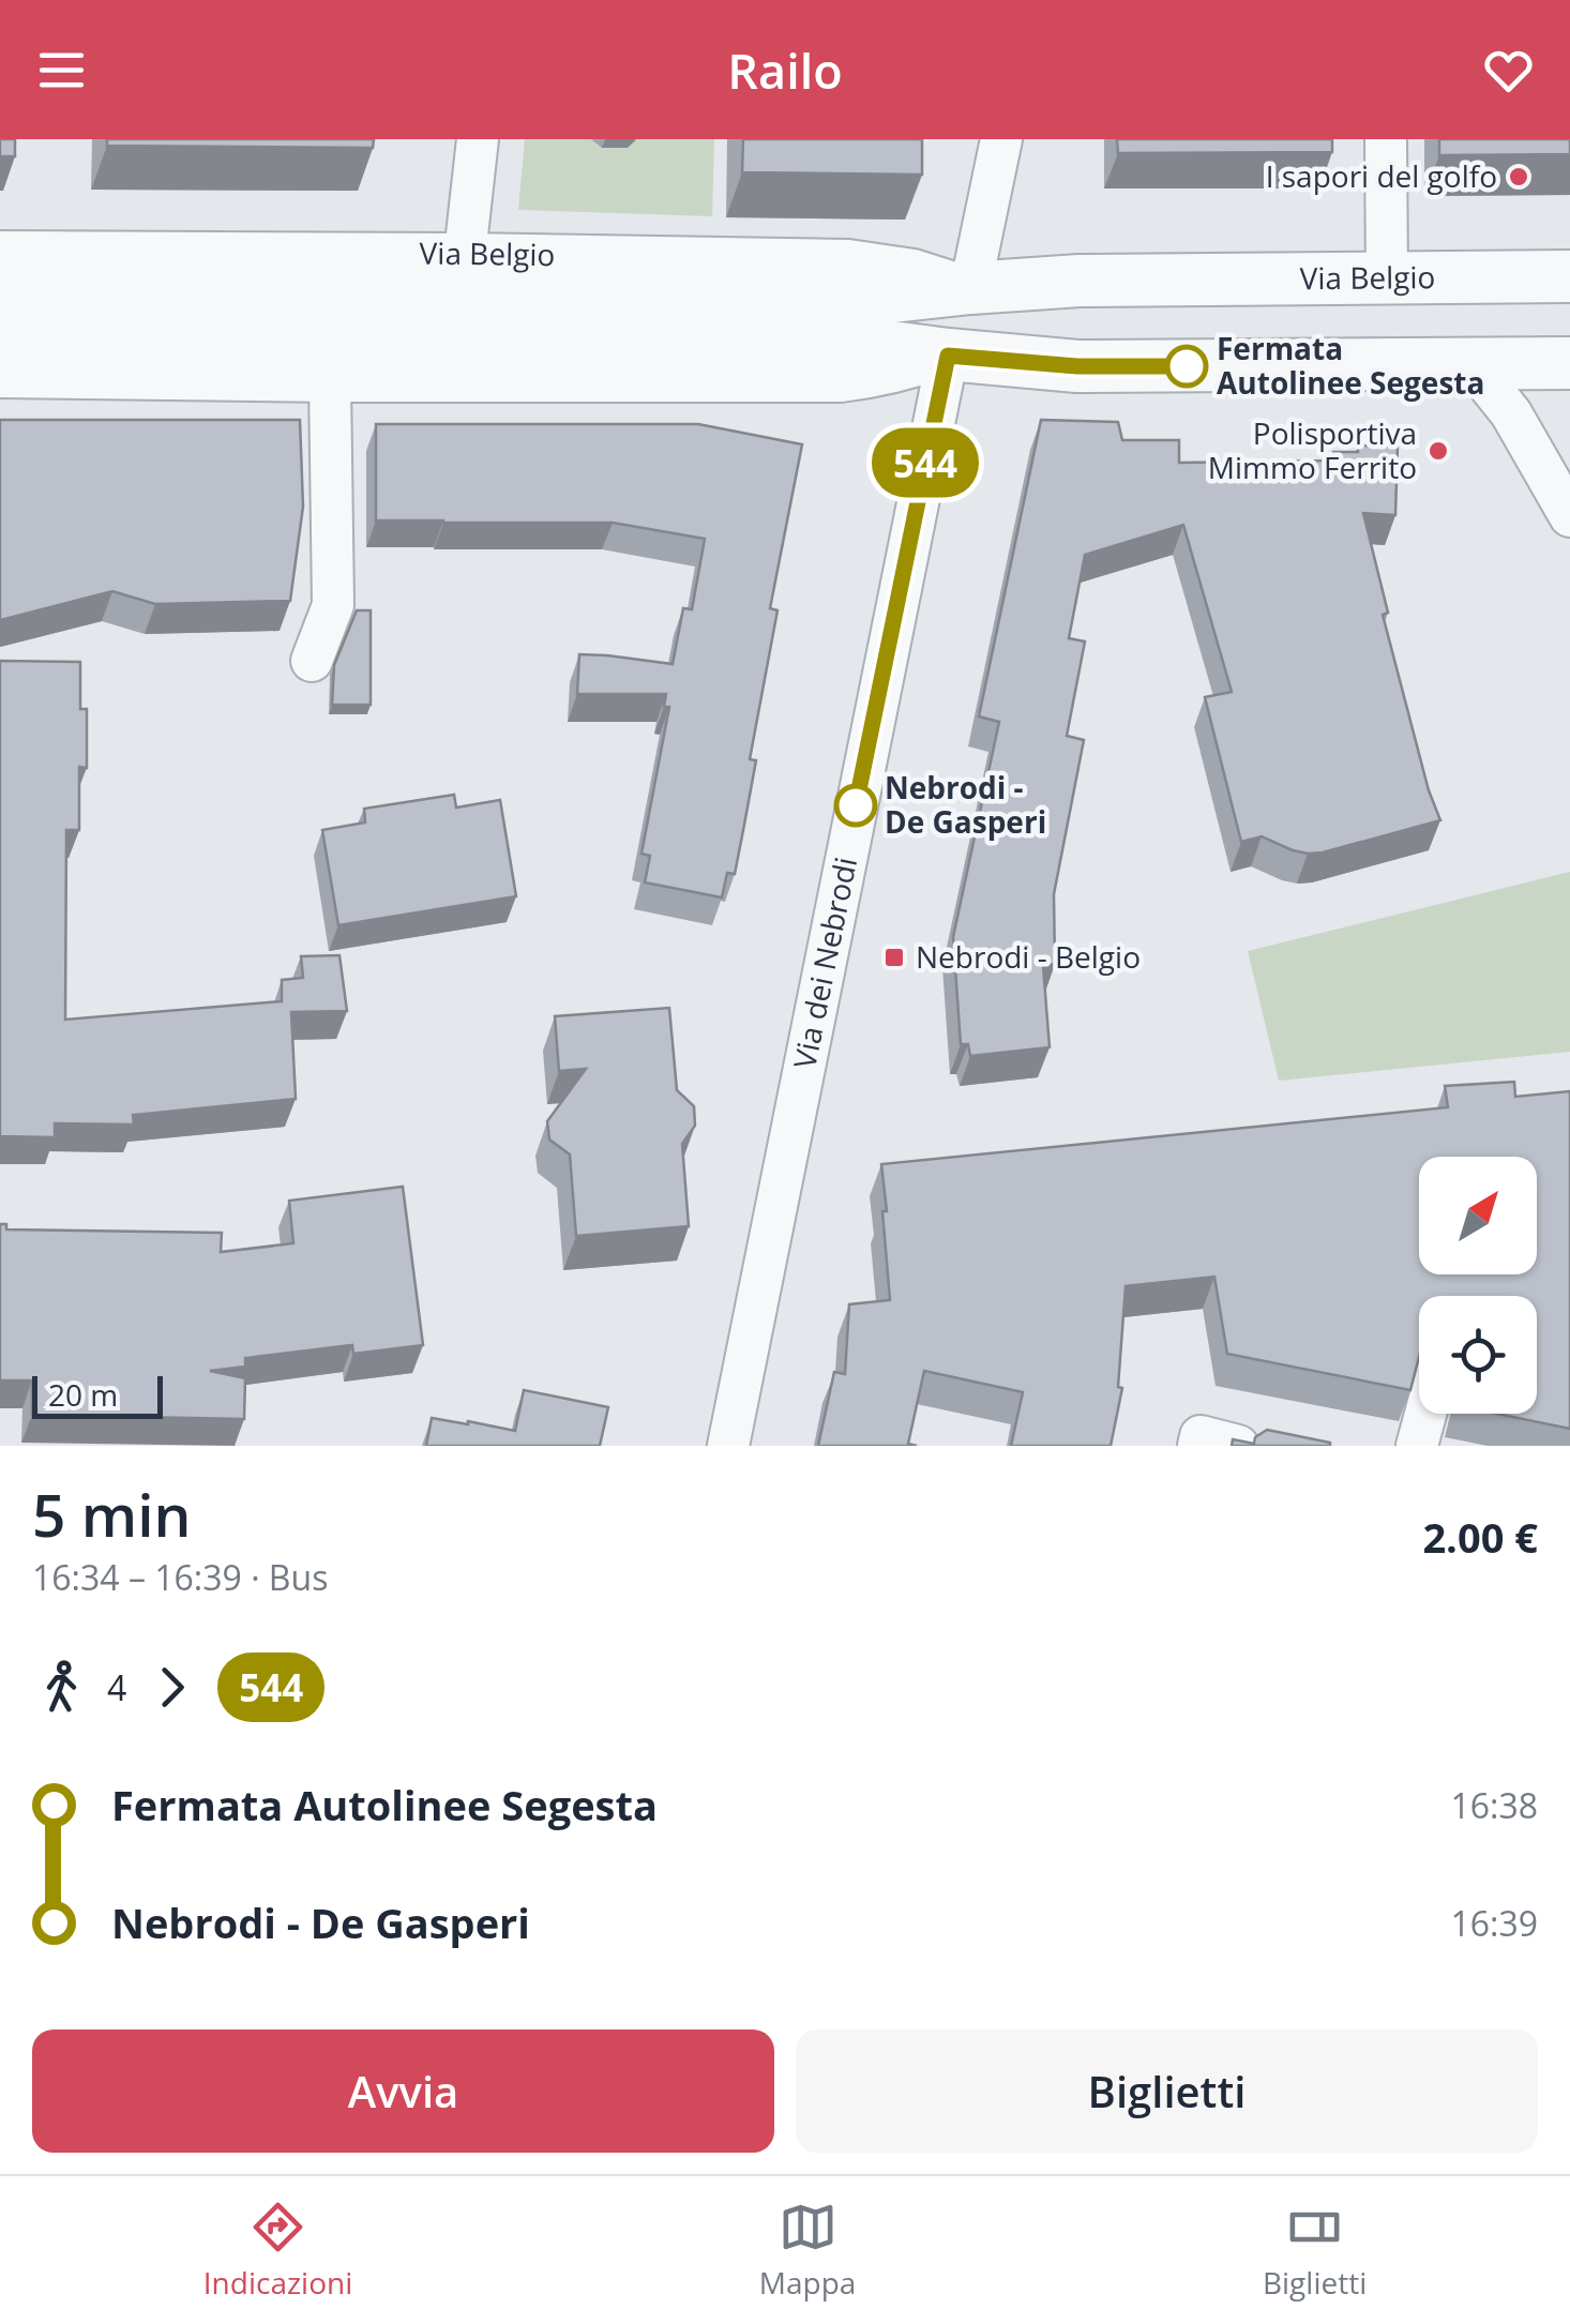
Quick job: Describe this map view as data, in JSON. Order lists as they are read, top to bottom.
{
  "streets": {
    "street": ["Via Belgio", "Via dei Nebrodi"]
  },
  "crossings": [
    ["Via Belgio", "Via dei Nebrodi"]
  ],
  "places": {
    "other": [
      "I sapori del golfo",
      "Fermata Autolinee Segesta",
      "Polisportiva Mimmo Ferrito",
      "Nebrodi - De Gasperi"
    ],
    "transit": ["Nebrodi - Belgio"]
  },
  "lines": ["bus line 544"],
  "scale_bar": "20 m",
  "north": "top right",
  "page": {
    "header": "Railo",
    "on_map": "544",
    "scale": "20 m",
    "heading": ["5 min", "16:34 – 16:39 · Bus", "2.00 €"],
    "legs": ["4", "544"],
    "list": [
      {
        "name": "Fermata Autolinee Segesta",
        "value": "16:38"
      },
      {
        "name": "Nebrodi - De Gasperi",
        "value": "16:39"
      }
    ],
    "buttons": ["Avvia", "Biglietti"],
    "tabs": ["Indicazioni", "Mappa", "Biglietti"]
  }
}
